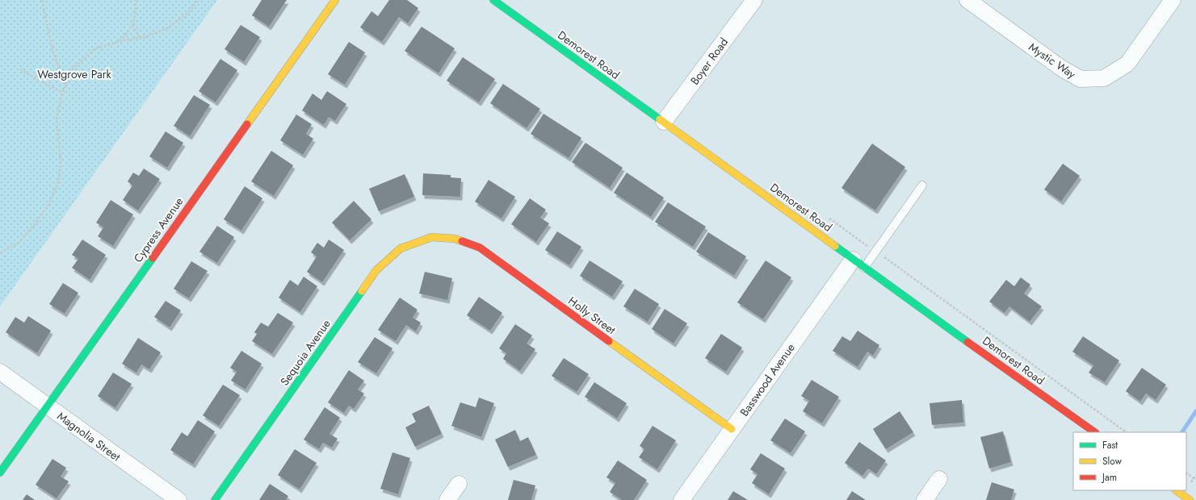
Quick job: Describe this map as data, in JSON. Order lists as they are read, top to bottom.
{
  "streets": {
    "street": [
      "Demorest Road",
      "Mystic Way",
      "Boyer Road",
      "Cypress Avenue",
      "Holly Street",
      "Sequoia Avenue",
      "Basswood Avenue",
      "Magnolia Street"
    ]
  },
  "crossings": [
    ["Demorest Road", "Boyer Road"],
    ["Demorest Road", "Basswood Avenue"],
    ["Cypress Avenue", "Magnolia Street"],
    ["Holly Street", "Sequoia Avenue"],
    ["Holly Street", "Basswood Avenue"]
  ],
  "parks": ["Westgrove Park"],
  "legend": ["Fast", "Slow", "Jam"]
}
